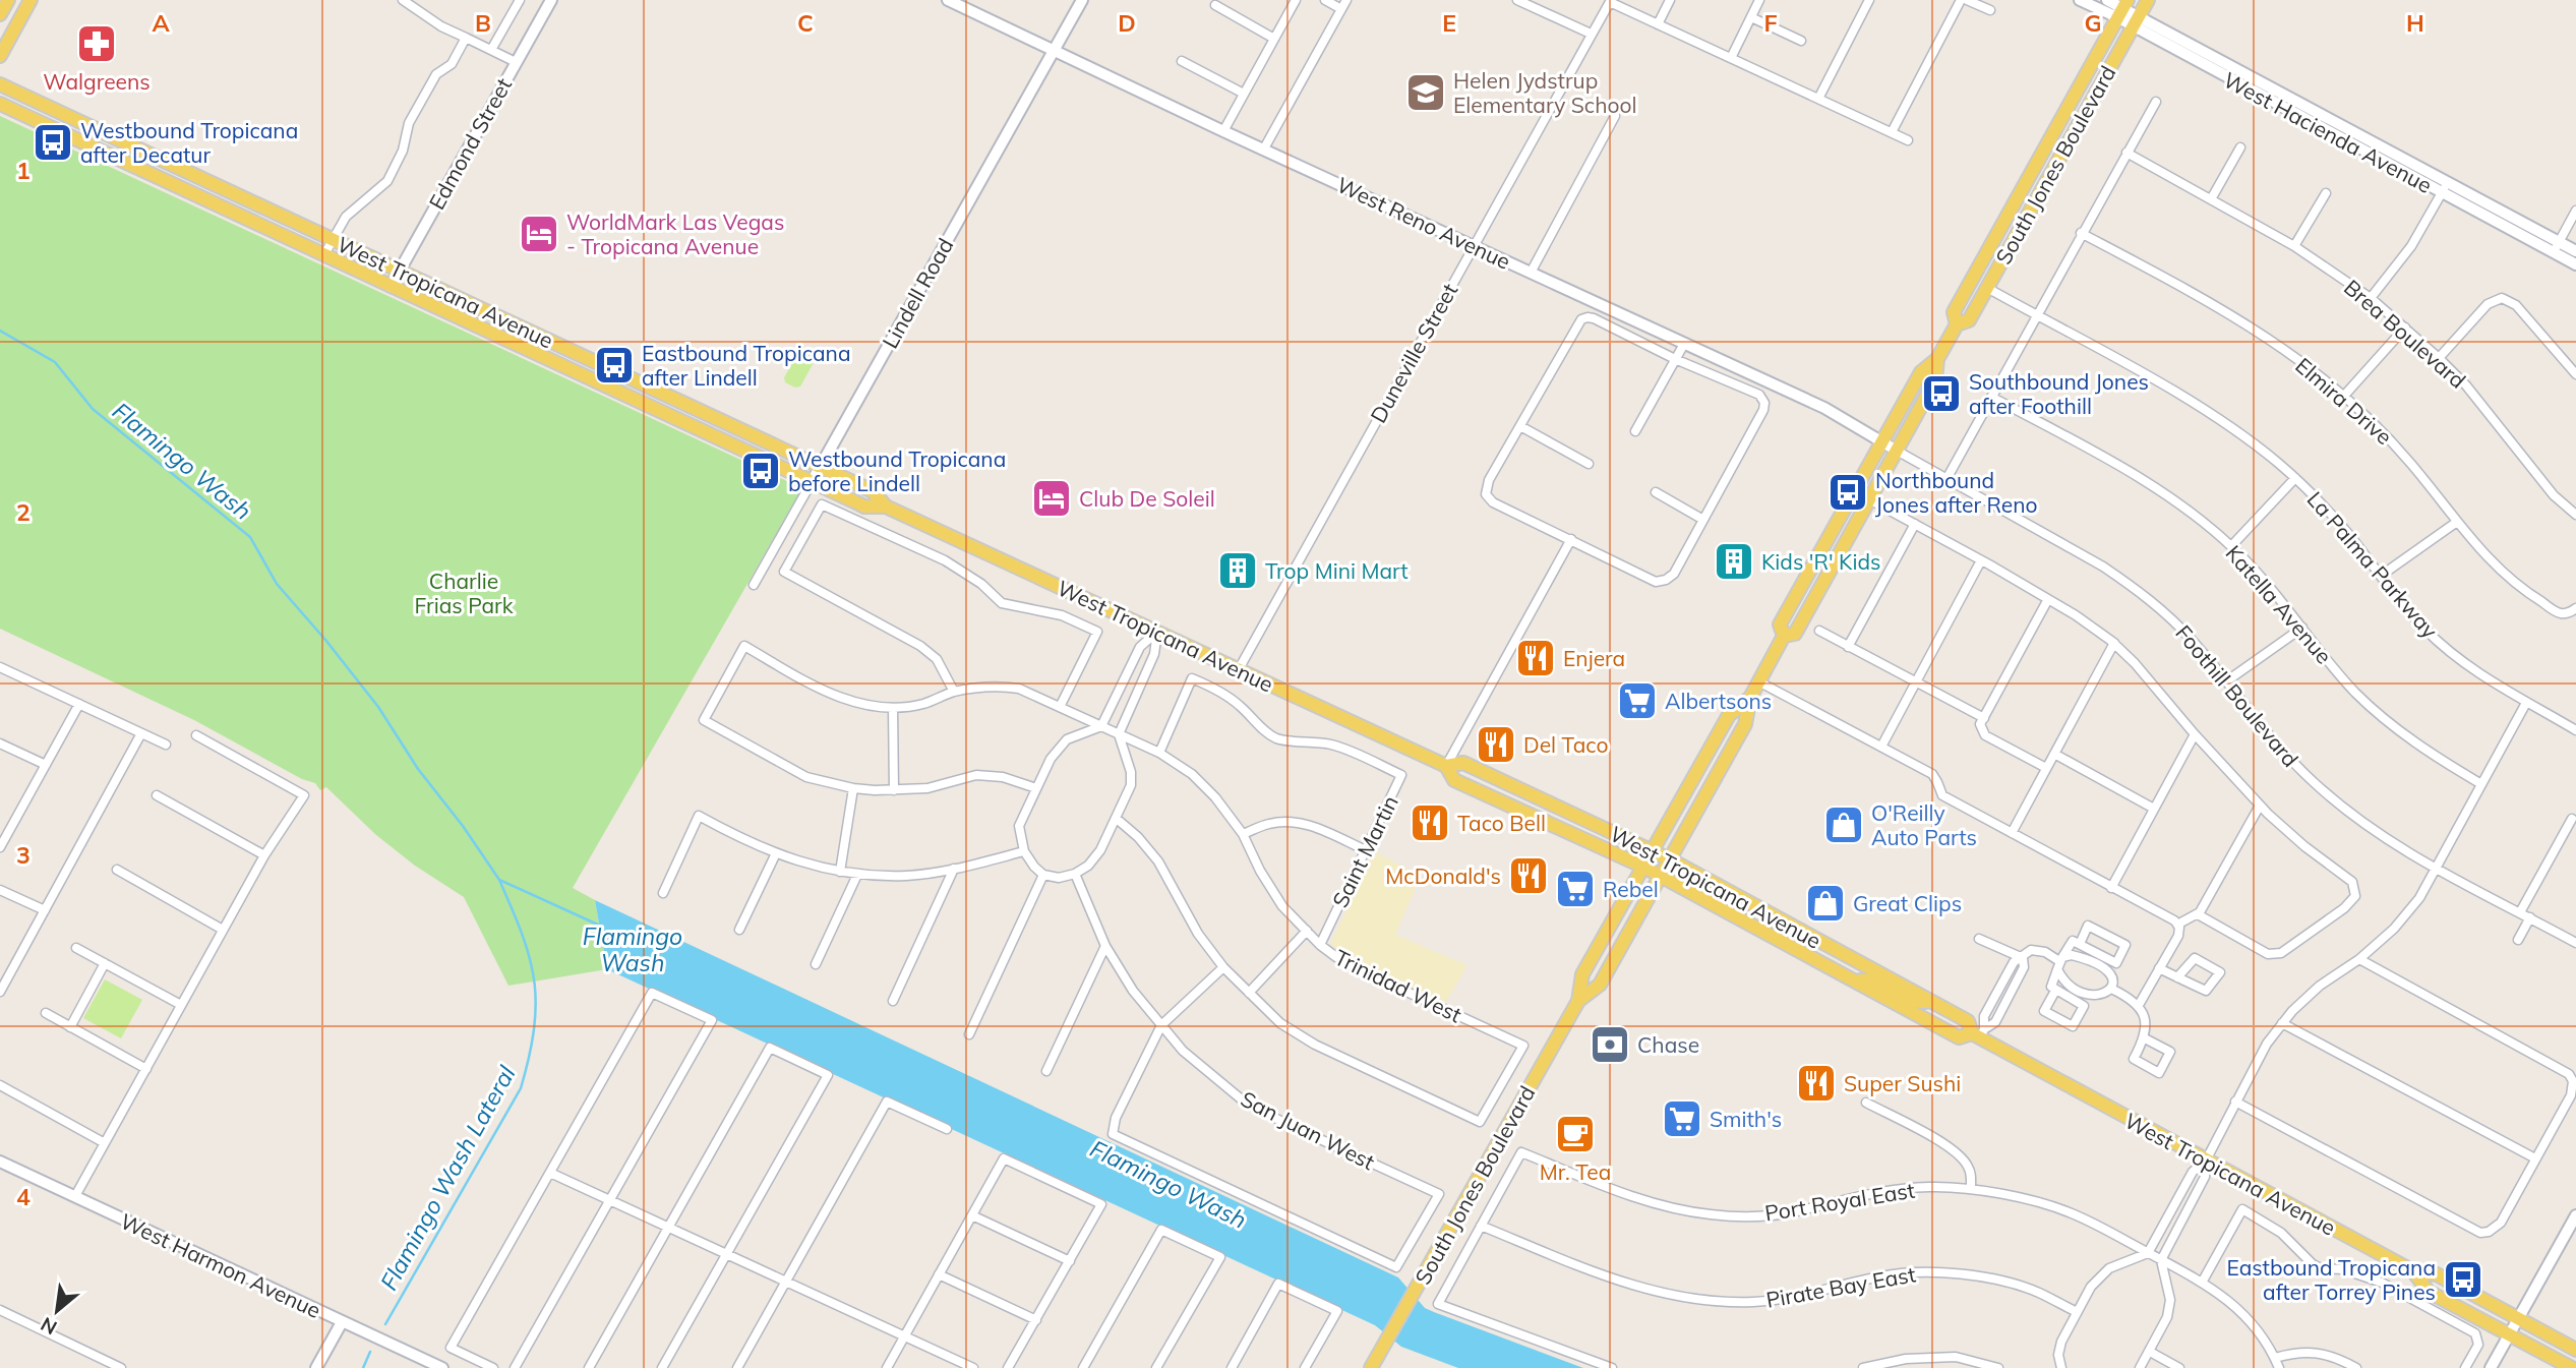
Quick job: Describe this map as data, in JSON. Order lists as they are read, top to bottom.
{
  "streets": {
    "main road": ["South Jones Boulevard", "West Tropicana Avenue"],
    "street": [
      "West Hacienda Avenue",
      "Edmond Street",
      "West Reno Avenue",
      "Lindell Road",
      "Brea Boulevard",
      "Duneville Street",
      "Elmira Drive",
      "La Palma Parkway",
      "Katella Avenue",
      "Foothill Boulevard",
      "Saint Martin",
      "Trinidad West",
      "San Juan West",
      "Port Royal East",
      "West Harmon Avenue",
      "Pirate Bay East"
    ]
  },
  "crossings": [
    ["West Hacienda Avenue", "South Jones Boulevard"],
    ["Edmond Street", "West Tropicana Avenue"],
    ["South Jones Boulevard", "West Reno Avenue"],
    ["South Jones Boulevard", "West Tropicana Avenue"],
    ["South Jones Boulevard", "La Palma Parkway"],
    ["South Jones Boulevard", "Foothill Boulevard"],
    ["West Reno Avenue", "Lindell Road"],
    ["West Reno Avenue", "Duneville Street"],
    ["West Reno Avenue", "Foothill Boulevard"],
    ["West Tropicana Avenue", "Lindell Road"],
    ["West Tropicana Avenue", "Duneville Street"],
    ["Saint Martin", "Trinidad West"],
    ["Trinidad West", "San Juan West"],
    ["Port Royal East", "Pirate Bay East"]
  ],
  "water": ["Flamingo Wash", "Flamingo Wash Lateral"],
  "parks": ["Charlie Frias Park"],
  "places": {
    "pharmacy": ["Walgreens"],
    "school or university": ["Helen Jydstrup Elementary School"],
    "bus stop": [
      "Westbound Tropicana after Decatur",
      "Eastbound Tropicana after Lindell",
      "Southbound Jones after Foothill",
      "Westbound Tropicana before Lindell",
      "Northbound Jones after Reno",
      "Eastbound Tropicana after Torrey Pines"
    ],
    "hotel": ["WorldMark Las Vegas - Tropicana Avenue", "Club De Soleil"],
    "building": ["Kids 'R' Kids", "Trop Mini Mart"],
    "restaurant": [
      "Enjera",
      "Del Taco",
      "Taco Bell",
      "McDonald's",
      "Super Sushi"
    ],
    "supermarket": ["Albertsons", "Rebel", "Smith's"],
    "shop": ["O'Reilly Auto Parts", "Great Clips"],
    "bank": ["Chase"],
    "cafe": ["Mr. Tea"]
  },
  "north": "bottom left",
  "grid": {
    "columns": [
      "A",
      "B",
      "C",
      "D",
      "E",
      "F",
      "G",
      "H"
    ],
    "rows": [
      "1",
      "2",
      "3",
      "4"
    ]
  }
}
